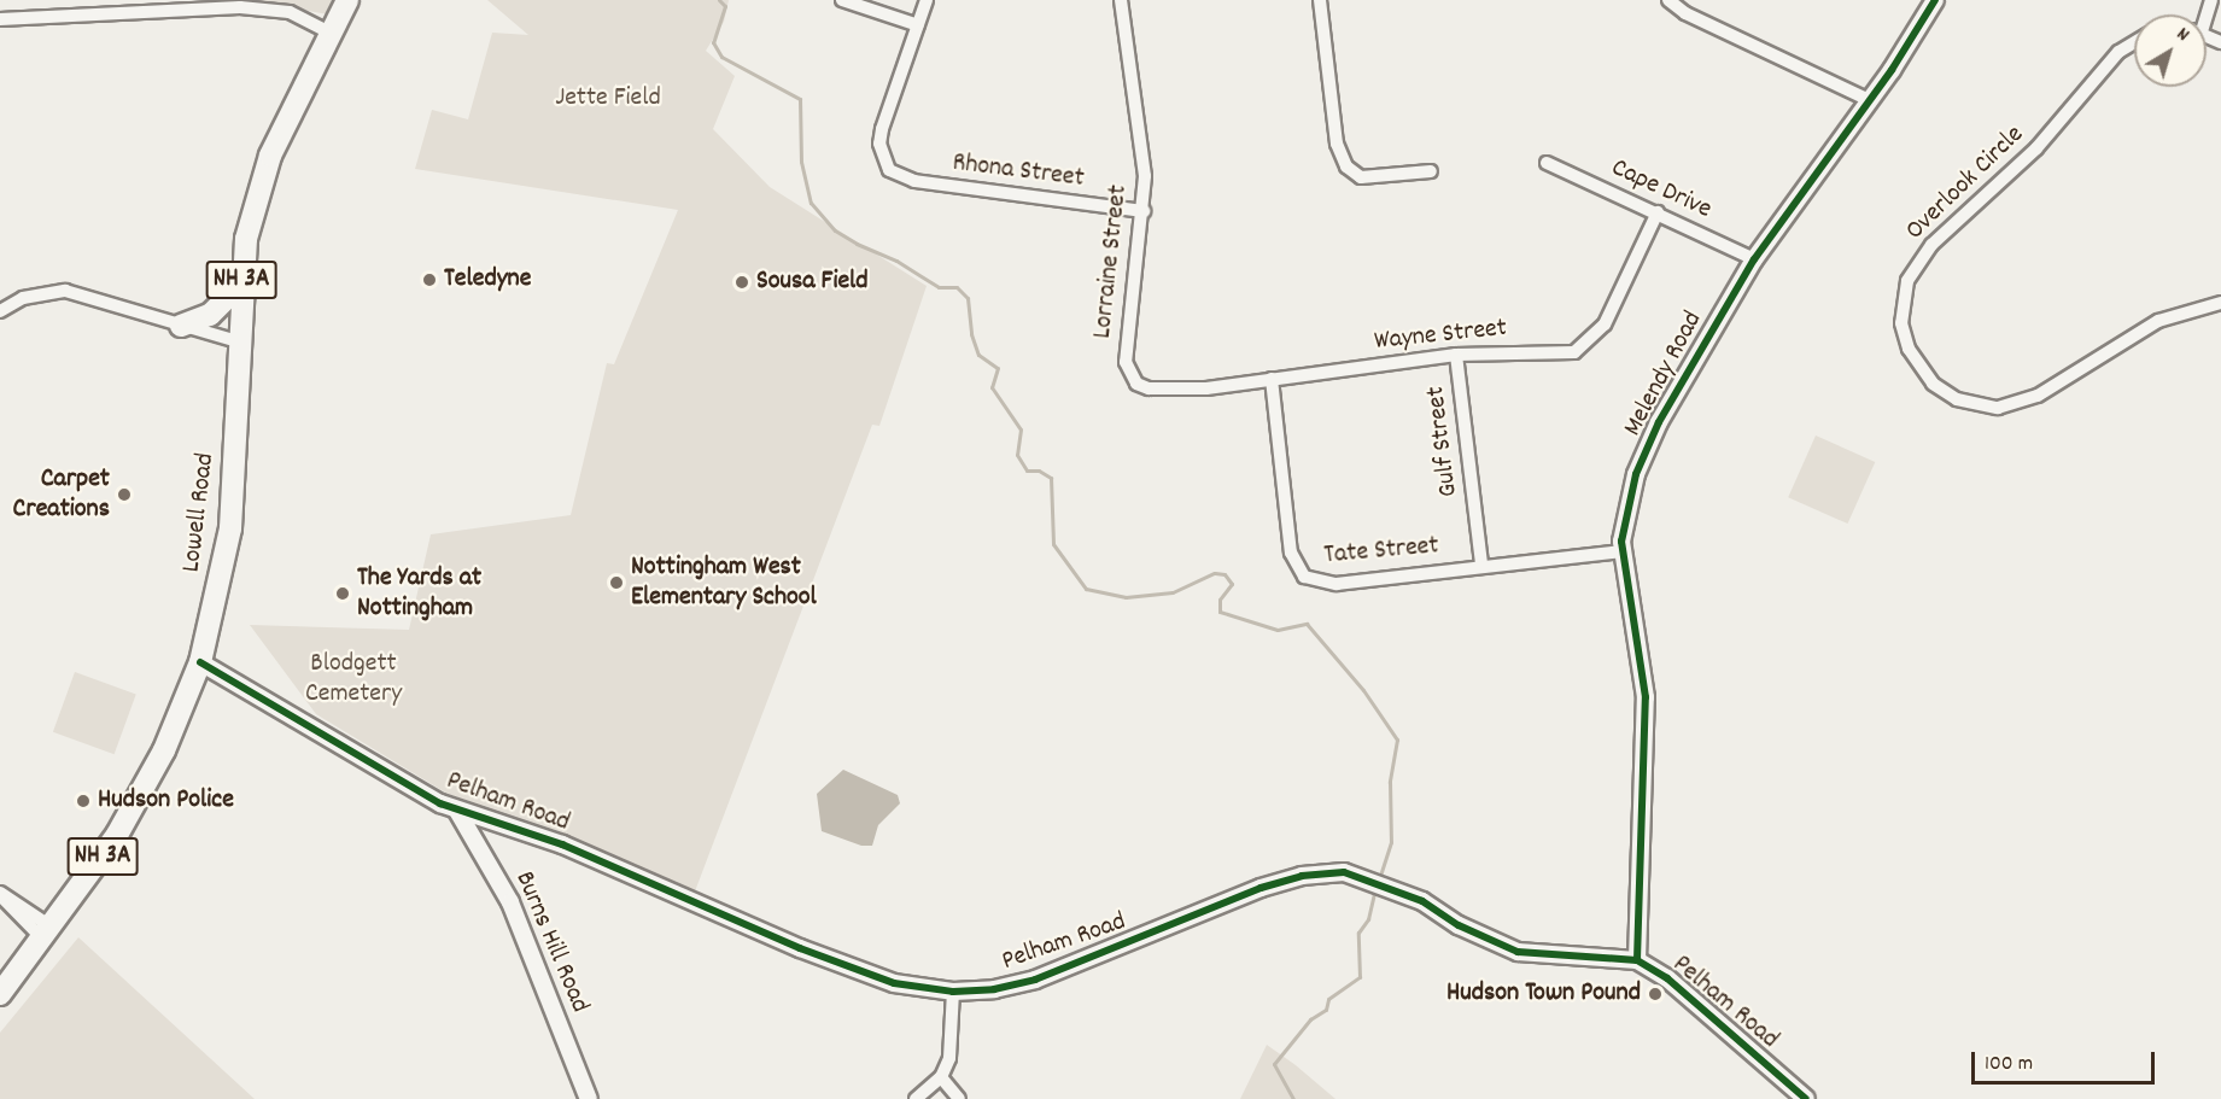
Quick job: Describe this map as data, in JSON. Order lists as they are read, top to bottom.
{
  "streets": {
    "main road": ["NH 3A", "Lowell Road"],
    "street": [
      "Rhona Street",
      "Overlook Circle",
      "Cape Drive",
      "Lorraine Street",
      "Wayne Street",
      "Melendy Road",
      "Gulf Street",
      "Tate Street",
      "Pelham Road",
      "Burns Hill Road"
    ]
  },
  "crossings": [
    ["Rhona Street", "Lorraine Street"],
    ["Cape Drive", "Wayne Street"],
    ["Cape Drive", "Melendy Road"],
    ["Lorraine Street", "Wayne Street"],
    ["Wayne Street", "Gulf Street"],
    ["Wayne Street", "Tate Street"],
    ["Melendy Road", "Tate Street"],
    ["Melendy Road", "Pelham Road"],
    ["Gulf Street", "Tate Street"],
    ["Lowell Road", "Pelham Road"],
    ["Pelham Road", "Burns Hill Road"]
  ],
  "parks": ["Jette Field", "Blodgett Cemetery"],
  "places": [
    "Teledyne",
    "Sousa Field",
    "Carpet Creations",
    "Nottingham West Elementary School",
    "The Yards at Nottingham",
    "Hudson Police",
    "Hudson Town Pound"
  ],
  "scale_bar": "100 m",
  "north": "top right"
}
